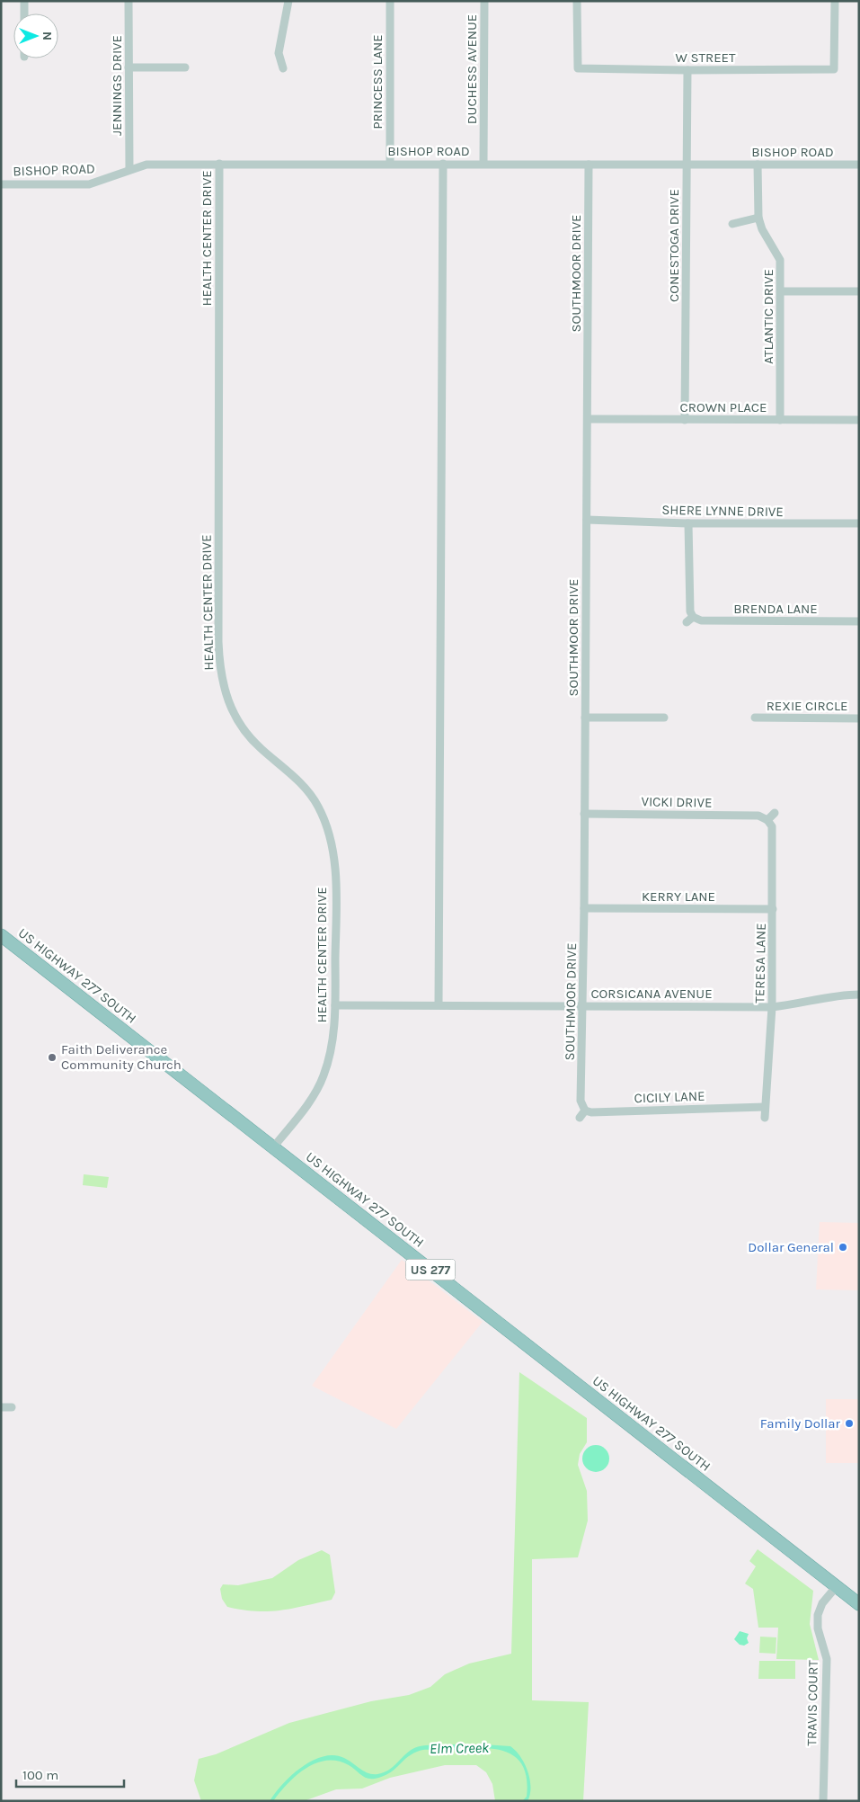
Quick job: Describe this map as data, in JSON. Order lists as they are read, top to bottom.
{
  "streets": {
    "highway": ["US HIGHWAY 277 SOUTH", "US 277"],
    "street": [
      "W STREET",
      "DUCHESS AVENUE",
      "PRINCESS LANE",
      "JENNINGS DRIVE",
      "BISHOP ROAD",
      "HEALTH CENTER DRIVE",
      "CONESTOGA DRIVE",
      "SOUTHMOOR DRIVE",
      "ATLANTIC DRIVE",
      "CROWN PLACE",
      "SHERE LYNNE DRIVE",
      "BRENDA LANE",
      "REXIE CIRCLE",
      "VICKI DRIVE",
      "KERRY LANE",
      "TERESA LANE",
      "CORSICANA AVENUE",
      "CICILY LANE",
      "TRAVIS COURT"
    ]
  },
  "crossings": [
    ["W STREET", "CONESTOGA DRIVE"],
    ["DUCHESS AVENUE", "BISHOP ROAD"],
    ["PRINCESS LANE", "BISHOP ROAD"],
    ["JENNINGS DRIVE", "BISHOP ROAD"],
    ["BISHOP ROAD", "HEALTH CENTER DRIVE"],
    ["BISHOP ROAD", "CONESTOGA DRIVE"],
    ["BISHOP ROAD", "SOUTHMOOR DRIVE"],
    ["BISHOP ROAD", "ATLANTIC DRIVE"],
    ["HEALTH CENTER DRIVE", "US HIGHWAY 277 SOUTH"],
    ["HEALTH CENTER DRIVE", "CORSICANA AVENUE"],
    ["CONESTOGA DRIVE", "CROWN PLACE"],
    ["SOUTHMOOR DRIVE", "CROWN PLACE"],
    ["SOUTHMOOR DRIVE", "SHERE LYNNE DRIVE"],
    ["SOUTHMOOR DRIVE", "VICKI DRIVE"],
    ["SOUTHMOOR DRIVE", "KERRY LANE"],
    ["SOUTHMOOR DRIVE", "CORSICANA AVENUE"],
    ["SOUTHMOOR DRIVE", "CICILY LANE"],
    ["ATLANTIC DRIVE", "CROWN PLACE"],
    ["SHERE LYNNE DRIVE", "BRENDA LANE"],
    ["VICKI DRIVE", "TERESA LANE"],
    ["KERRY LANE", "TERESA LANE"],
    ["TERESA LANE", "CORSICANA AVENUE"],
    ["TERESA LANE", "CICILY LANE"],
    ["US HIGHWAY 277 SOUTH", "TRAVIS COURT"]
  ],
  "water": ["Elm Creek"],
  "places": ["Faith Deliverance Community Church", "Dollar General", "Family Dollar"],
  "scale_bar": "100 m",
  "north": "right"
}
